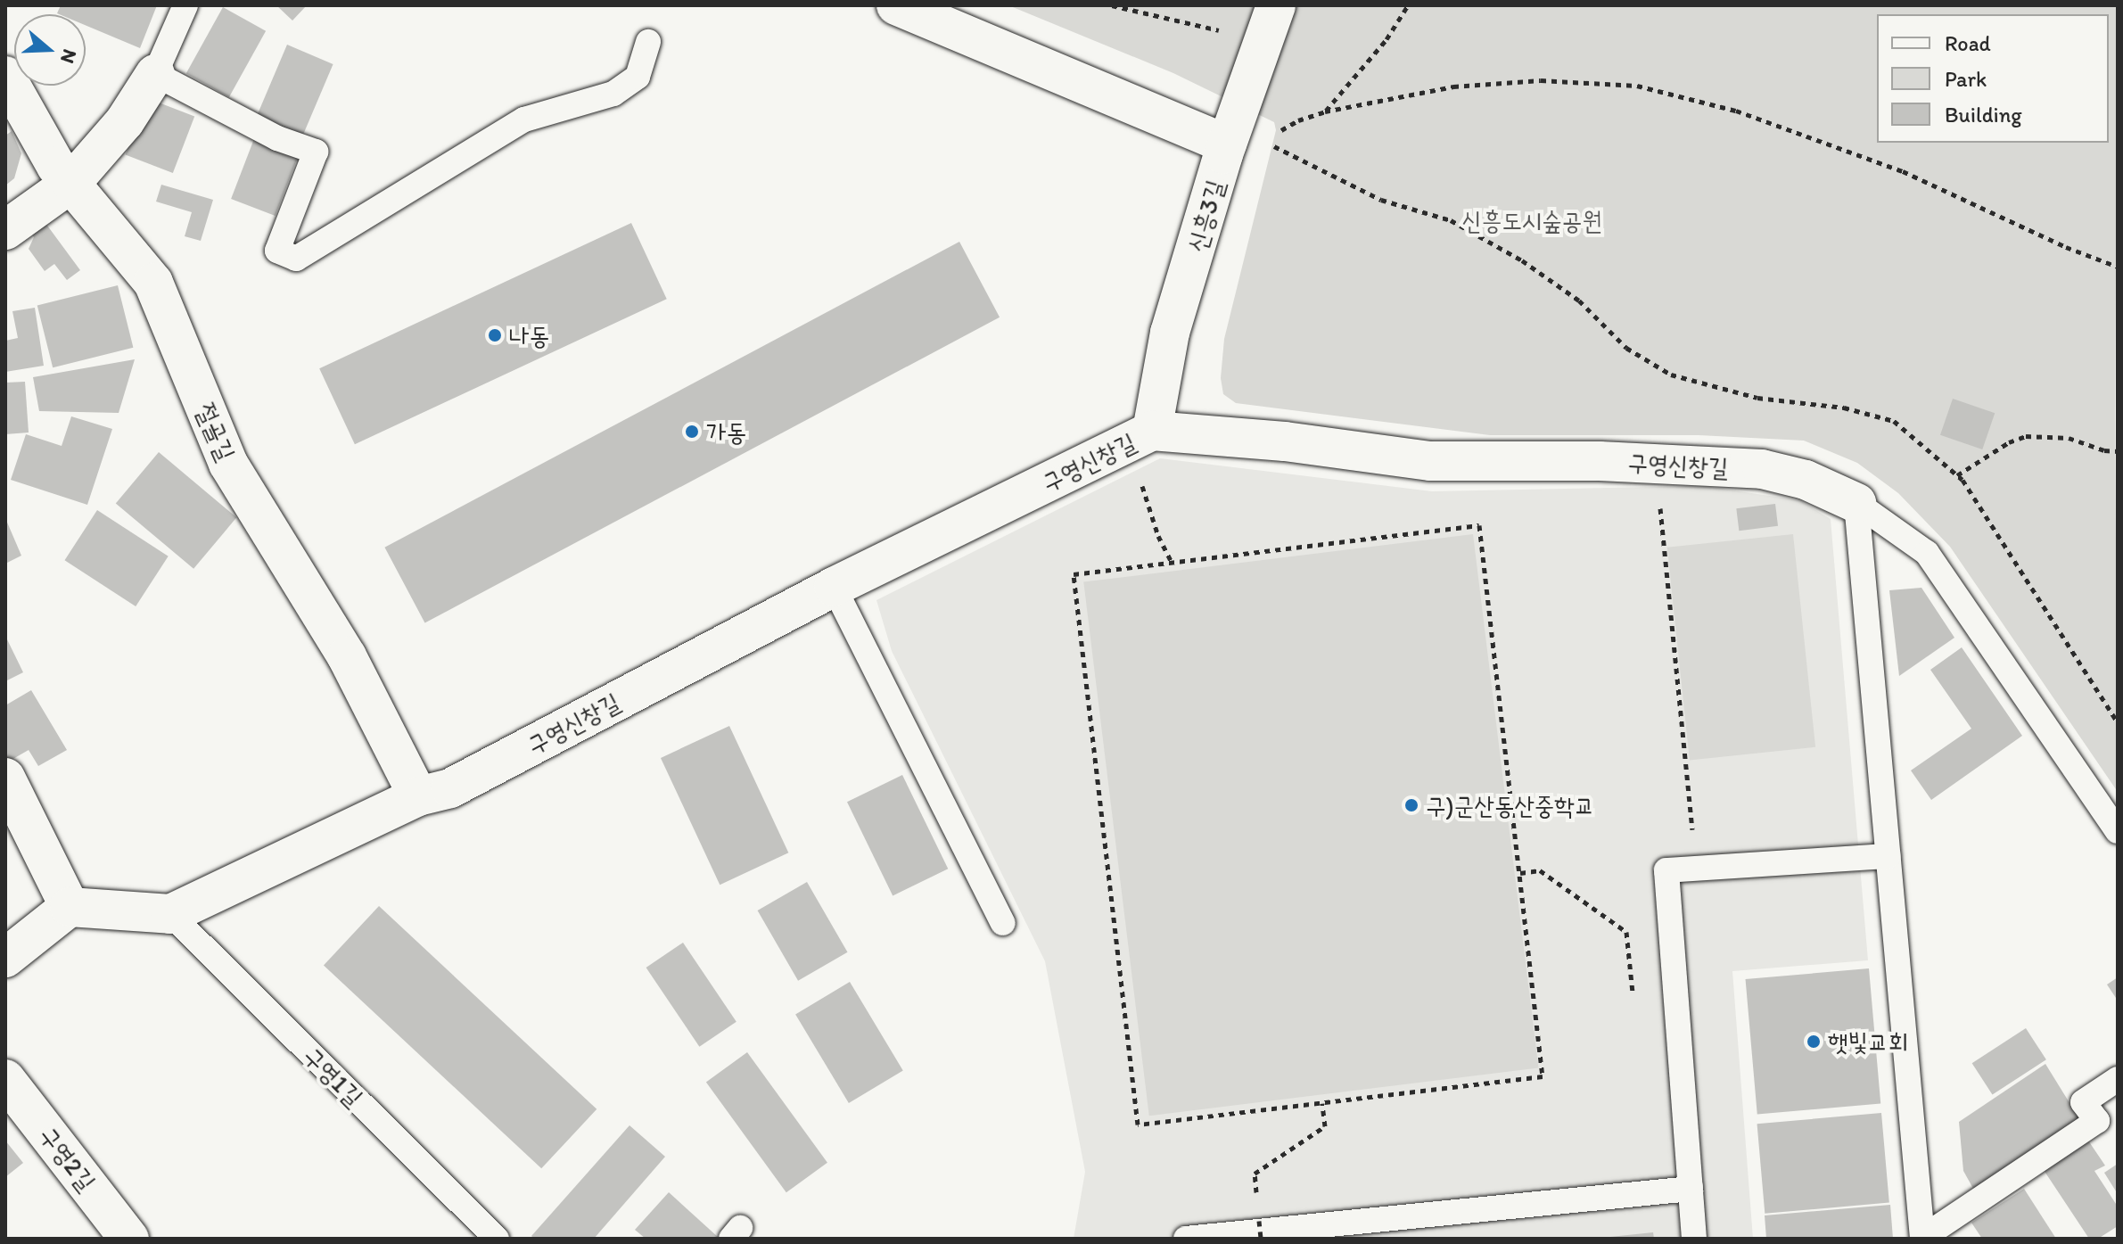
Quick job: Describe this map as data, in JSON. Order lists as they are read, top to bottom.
{
  "streets": {
    "street": [
      "신흥3길",
      "절골길",
      "구영신창길",
      "구영2길"
    ],
    "lane": ["구영1길"]
  },
  "crossings": [
    ["신흥3길", "구영신창길"],
    ["절골길", "구영신창길"],
    ["구영신창길", "구영1길"]
  ],
  "parks": ["신흥도시숲공원"],
  "places": [
    "나동",
    "가동",
    "구)군산동산중학교",
    "햇빛교회"
  ],
  "legend": ["Road", "Park", "Building"],
  "north": "right"
}
